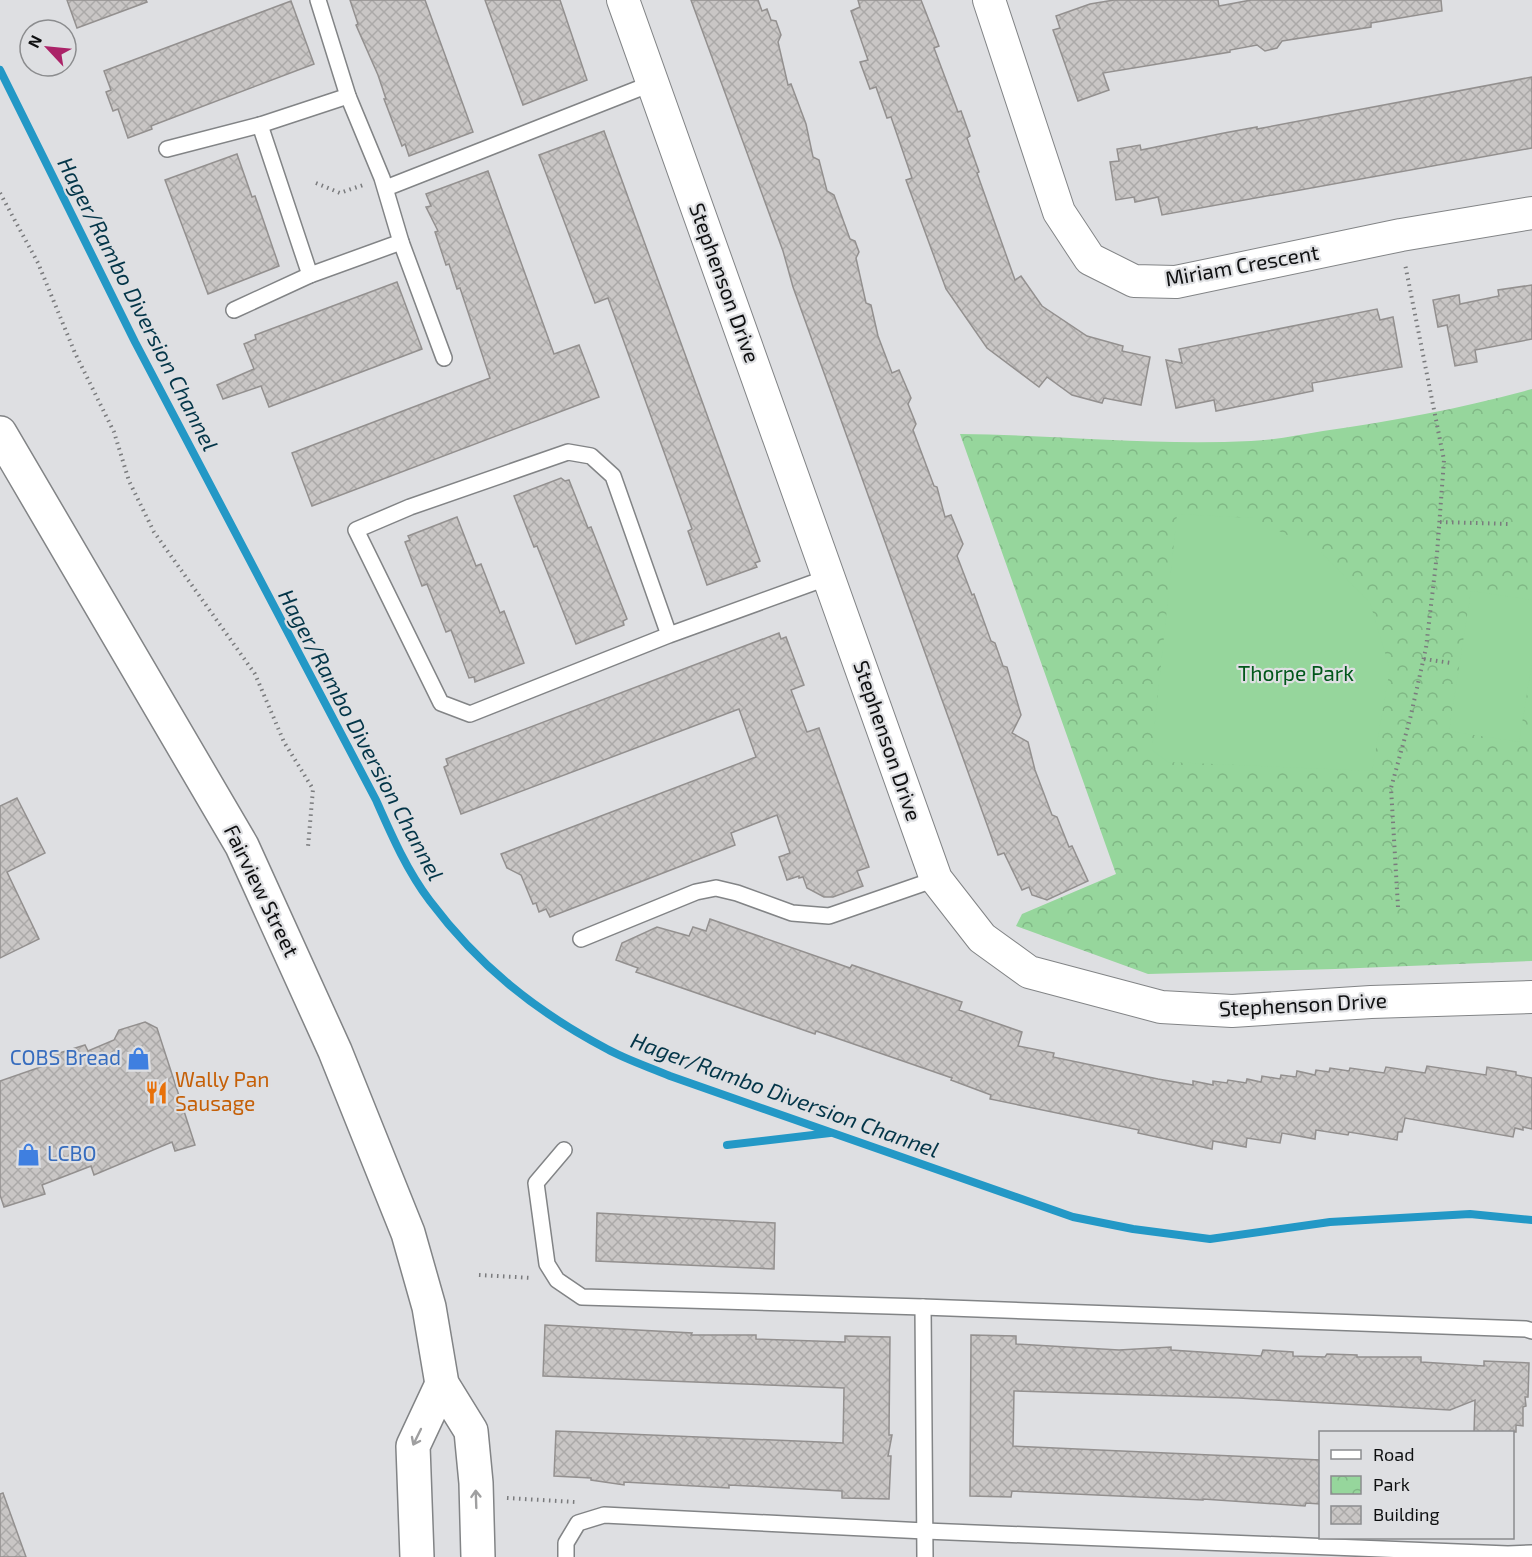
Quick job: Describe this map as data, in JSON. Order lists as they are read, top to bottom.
{
  "streets": {
    "main road": ["Fairview Street"],
    "street": ["Miriam Crescent", "Stephenson Drive"]
  },
  "water": ["Hager/Rambo Diversion Channel"],
  "parks": ["Thorpe Park"],
  "places": {
    "shop": ["COBS Bread", "LCBO"],
    "restaurant": ["Wally Pan Sausage"]
  },
  "legend": ["Road", "Park", "Building"],
  "north": "top left"
}
